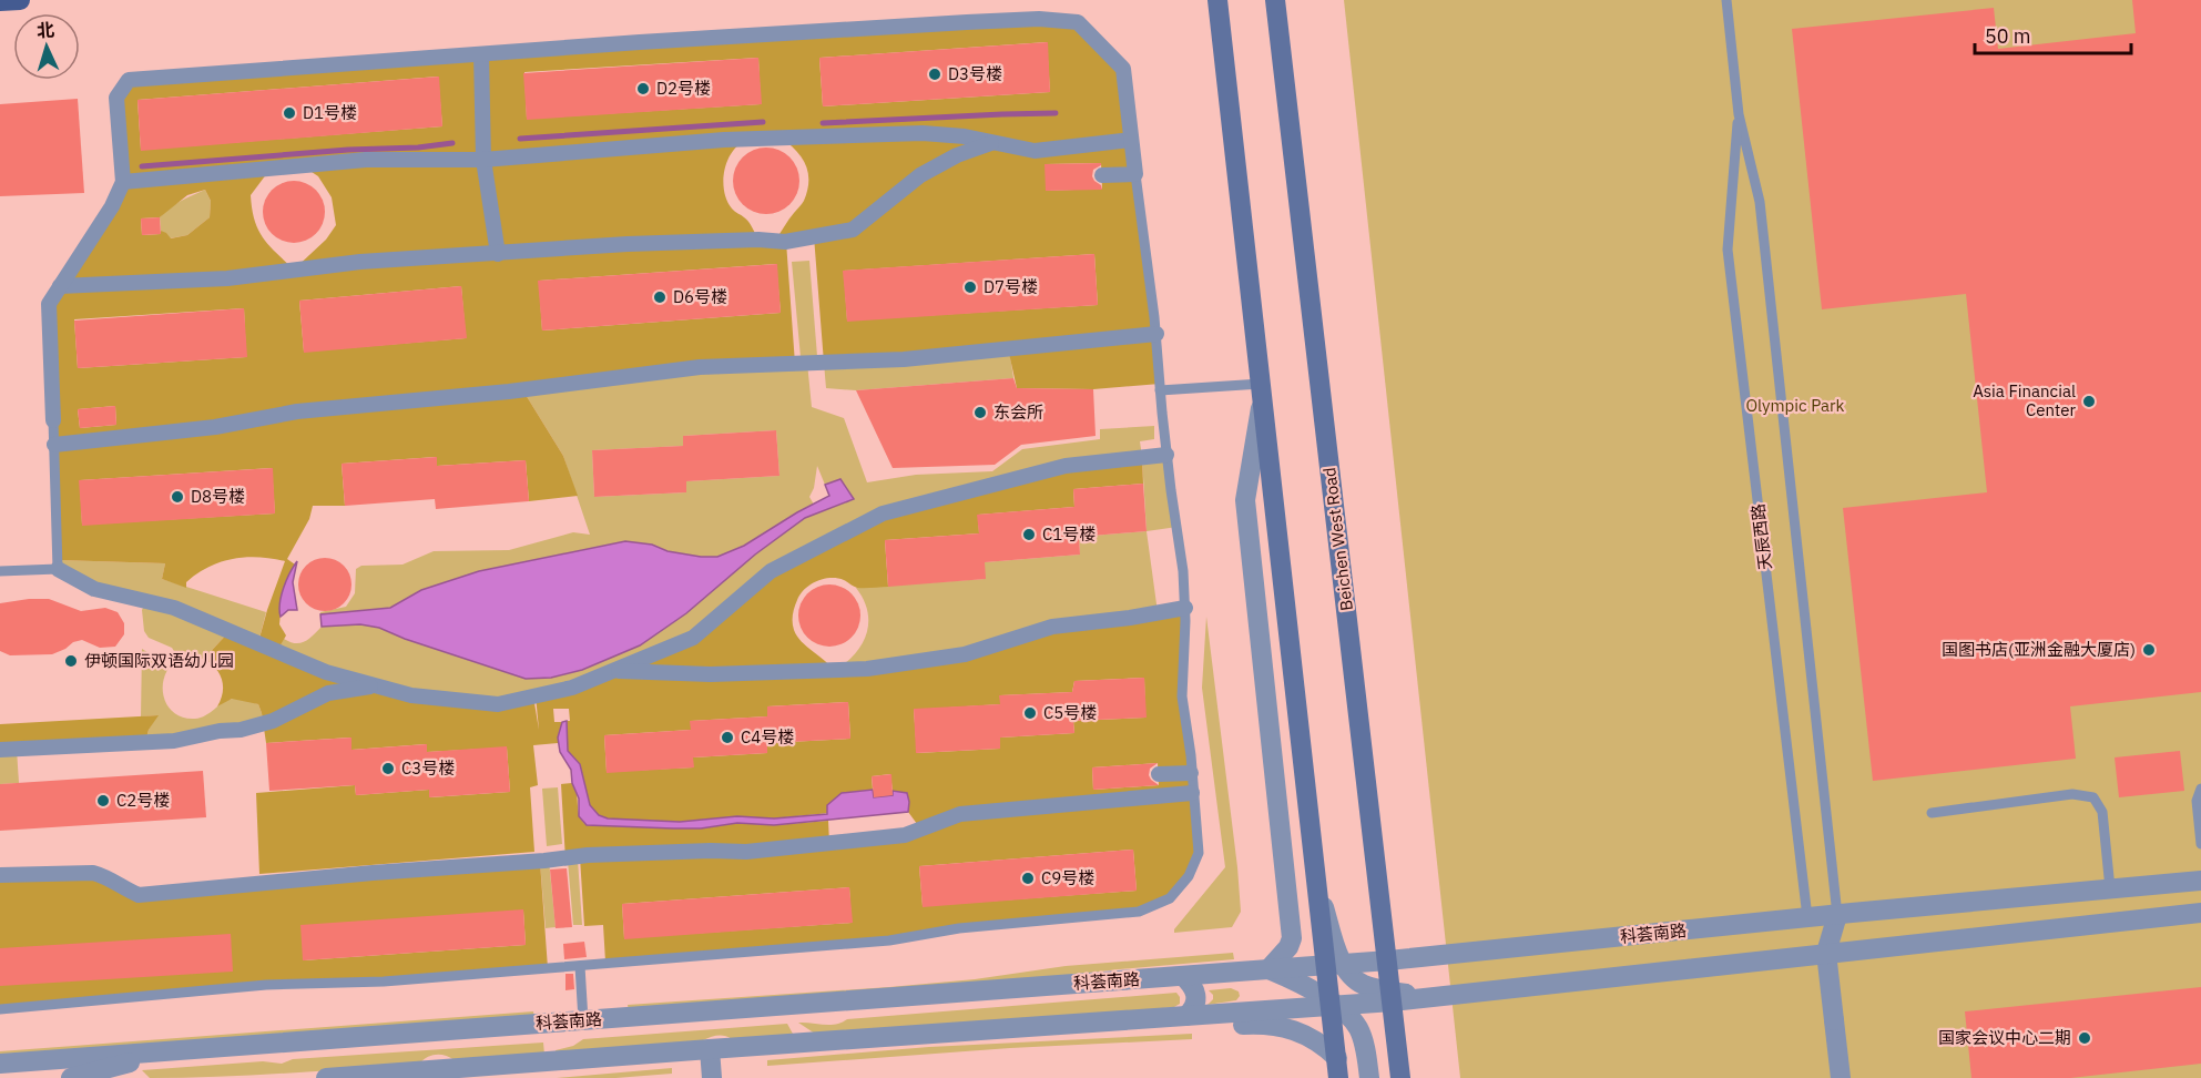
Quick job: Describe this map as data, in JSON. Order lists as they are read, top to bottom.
{
  "streets": {
    "main road": ["Beichen West Road"],
    "street": ["天辰西路", "科荟南路"]
  },
  "crossings": [
    ["天辰西路", "科荟南路"],
    ["Beichen West Road", "科荟南路"]
  ],
  "parks": ["Olympic Park"],
  "places": [
    "D3号楼",
    "D2号楼",
    "D1号楼",
    "D7号楼",
    "D6号楼",
    "Asia Financial Center",
    "东会所",
    "D8号楼",
    "C1号楼",
    "国图书店(亚洲金融大厦店)",
    "伊顿国际双语幼儿园",
    "C5号楼",
    "C4号楼",
    "C3号楼",
    "C2号楼",
    "C9号楼",
    "国家会议中心二期"
  ],
  "scale_bar": "50 m",
  "north": "top"
}
